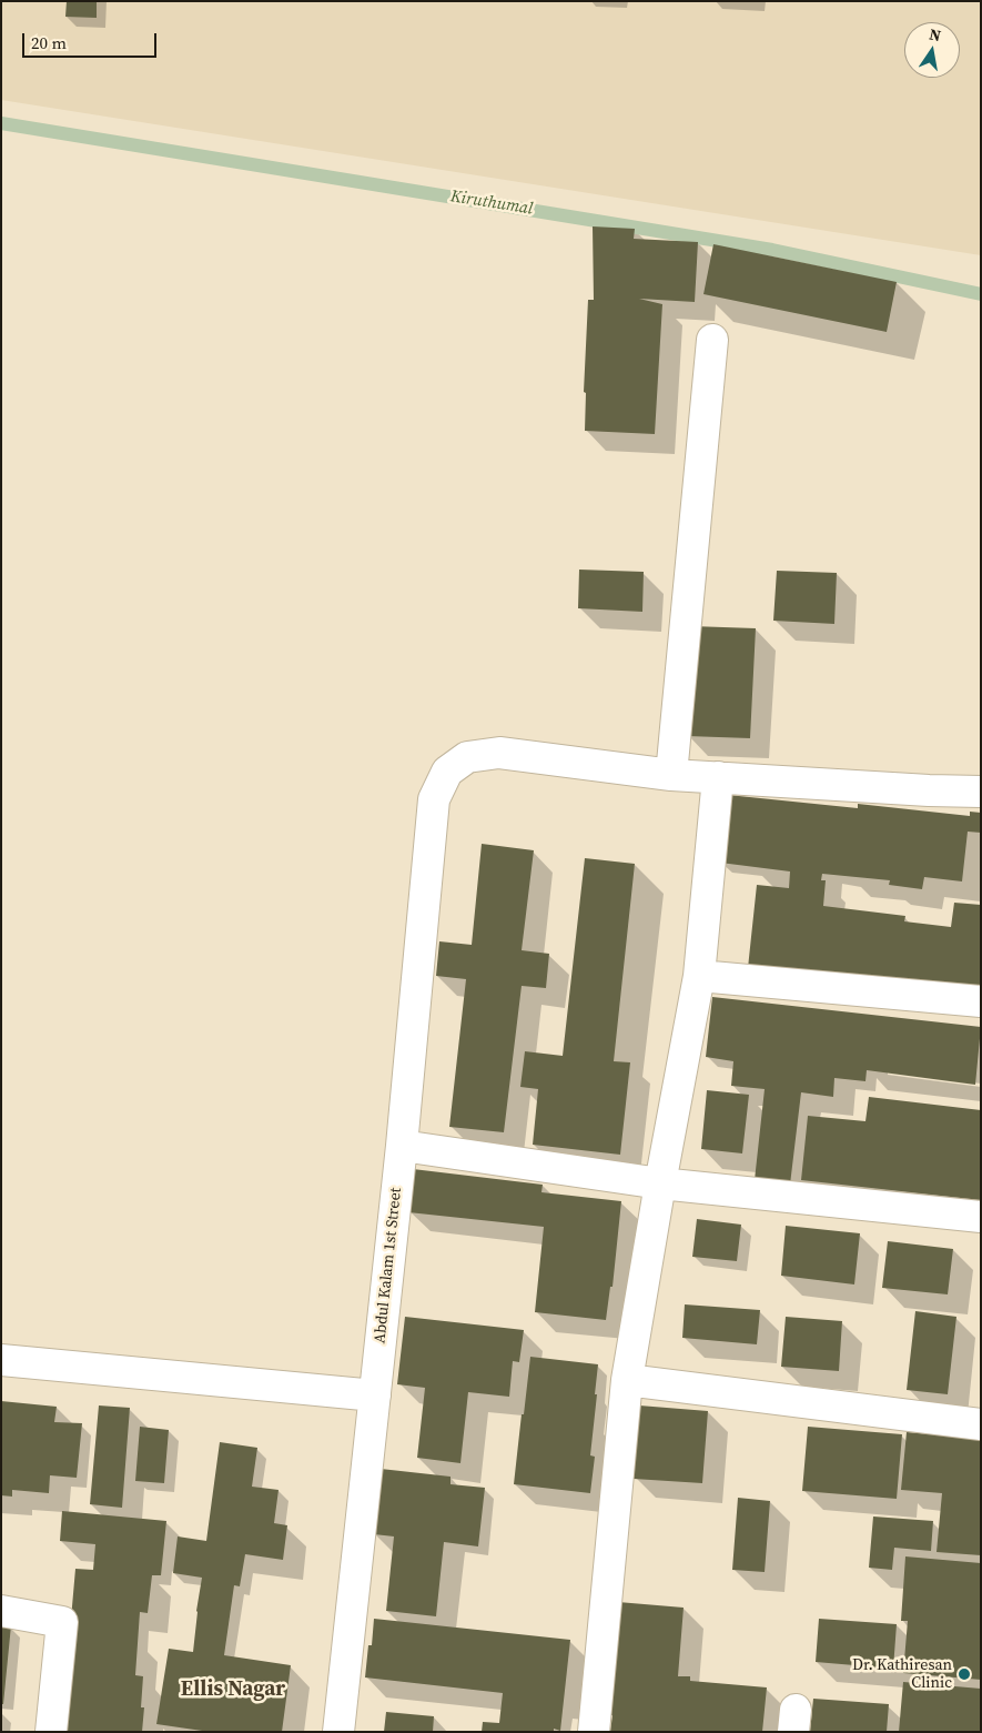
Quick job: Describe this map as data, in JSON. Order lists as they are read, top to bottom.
{
  "streets": {
    "street": ["Abdul Kalam 1st Street"]
  },
  "districts": ["Ellis Nagar"],
  "water": ["Kiruthumal"],
  "places": ["Dr. Kathiresan Clinic"],
  "scale_bar": "20 m",
  "north": "top"
}
